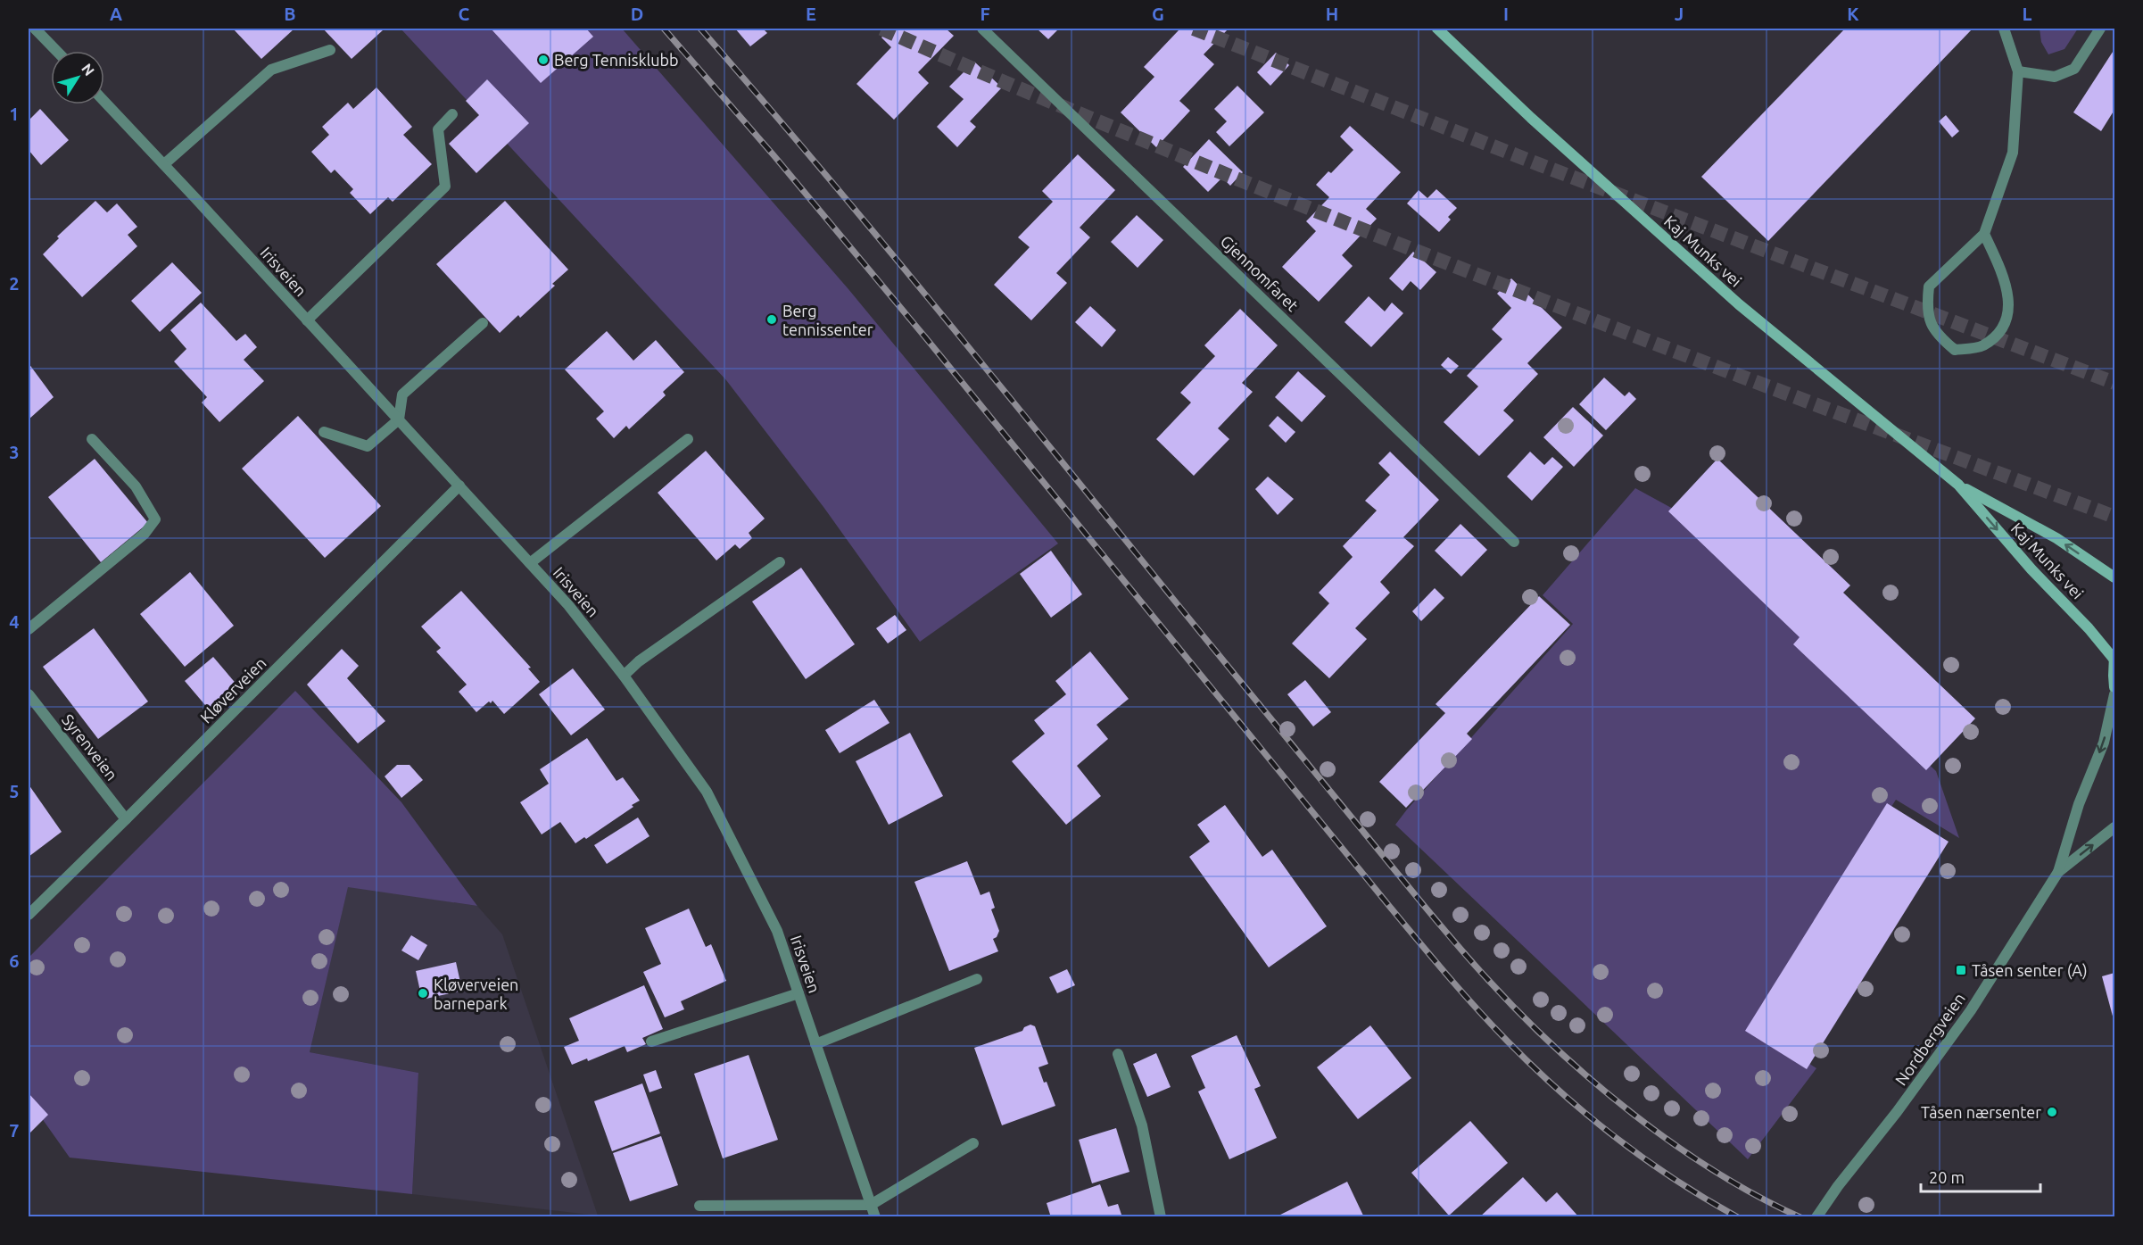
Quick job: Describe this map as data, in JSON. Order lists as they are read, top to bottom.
{
  "streets": {
    "main road": ["Kaj Munks vei"],
    "street": [
      "Irisveien",
      "Gjennomfaret",
      "Kløverveien",
      "Syrenveien",
      "Nordbergveien"
    ]
  },
  "crossings": [
    ["Irisveien", "Kløverveien"],
    ["Kløverveien", "Syrenveien"]
  ],
  "places": {
    "other": [
      "Berg Tennisklubb",
      "Berg tennissenter",
      "Kløverveien barnepark",
      "Tåsen nærsenter"
    ],
    "transit": ["Tåsen senter (A)"]
  },
  "scale_bar": "20 m",
  "north": "top right",
  "grid": {
    "columns": [
      "A",
      "B",
      "C",
      "D",
      "E",
      "F",
      "G",
      "H",
      "I",
      "J",
      "K",
      "L"
    ],
    "rows": [
      "1",
      "2",
      "3",
      "4",
      "5",
      "6",
      "7"
    ]
  }
}
